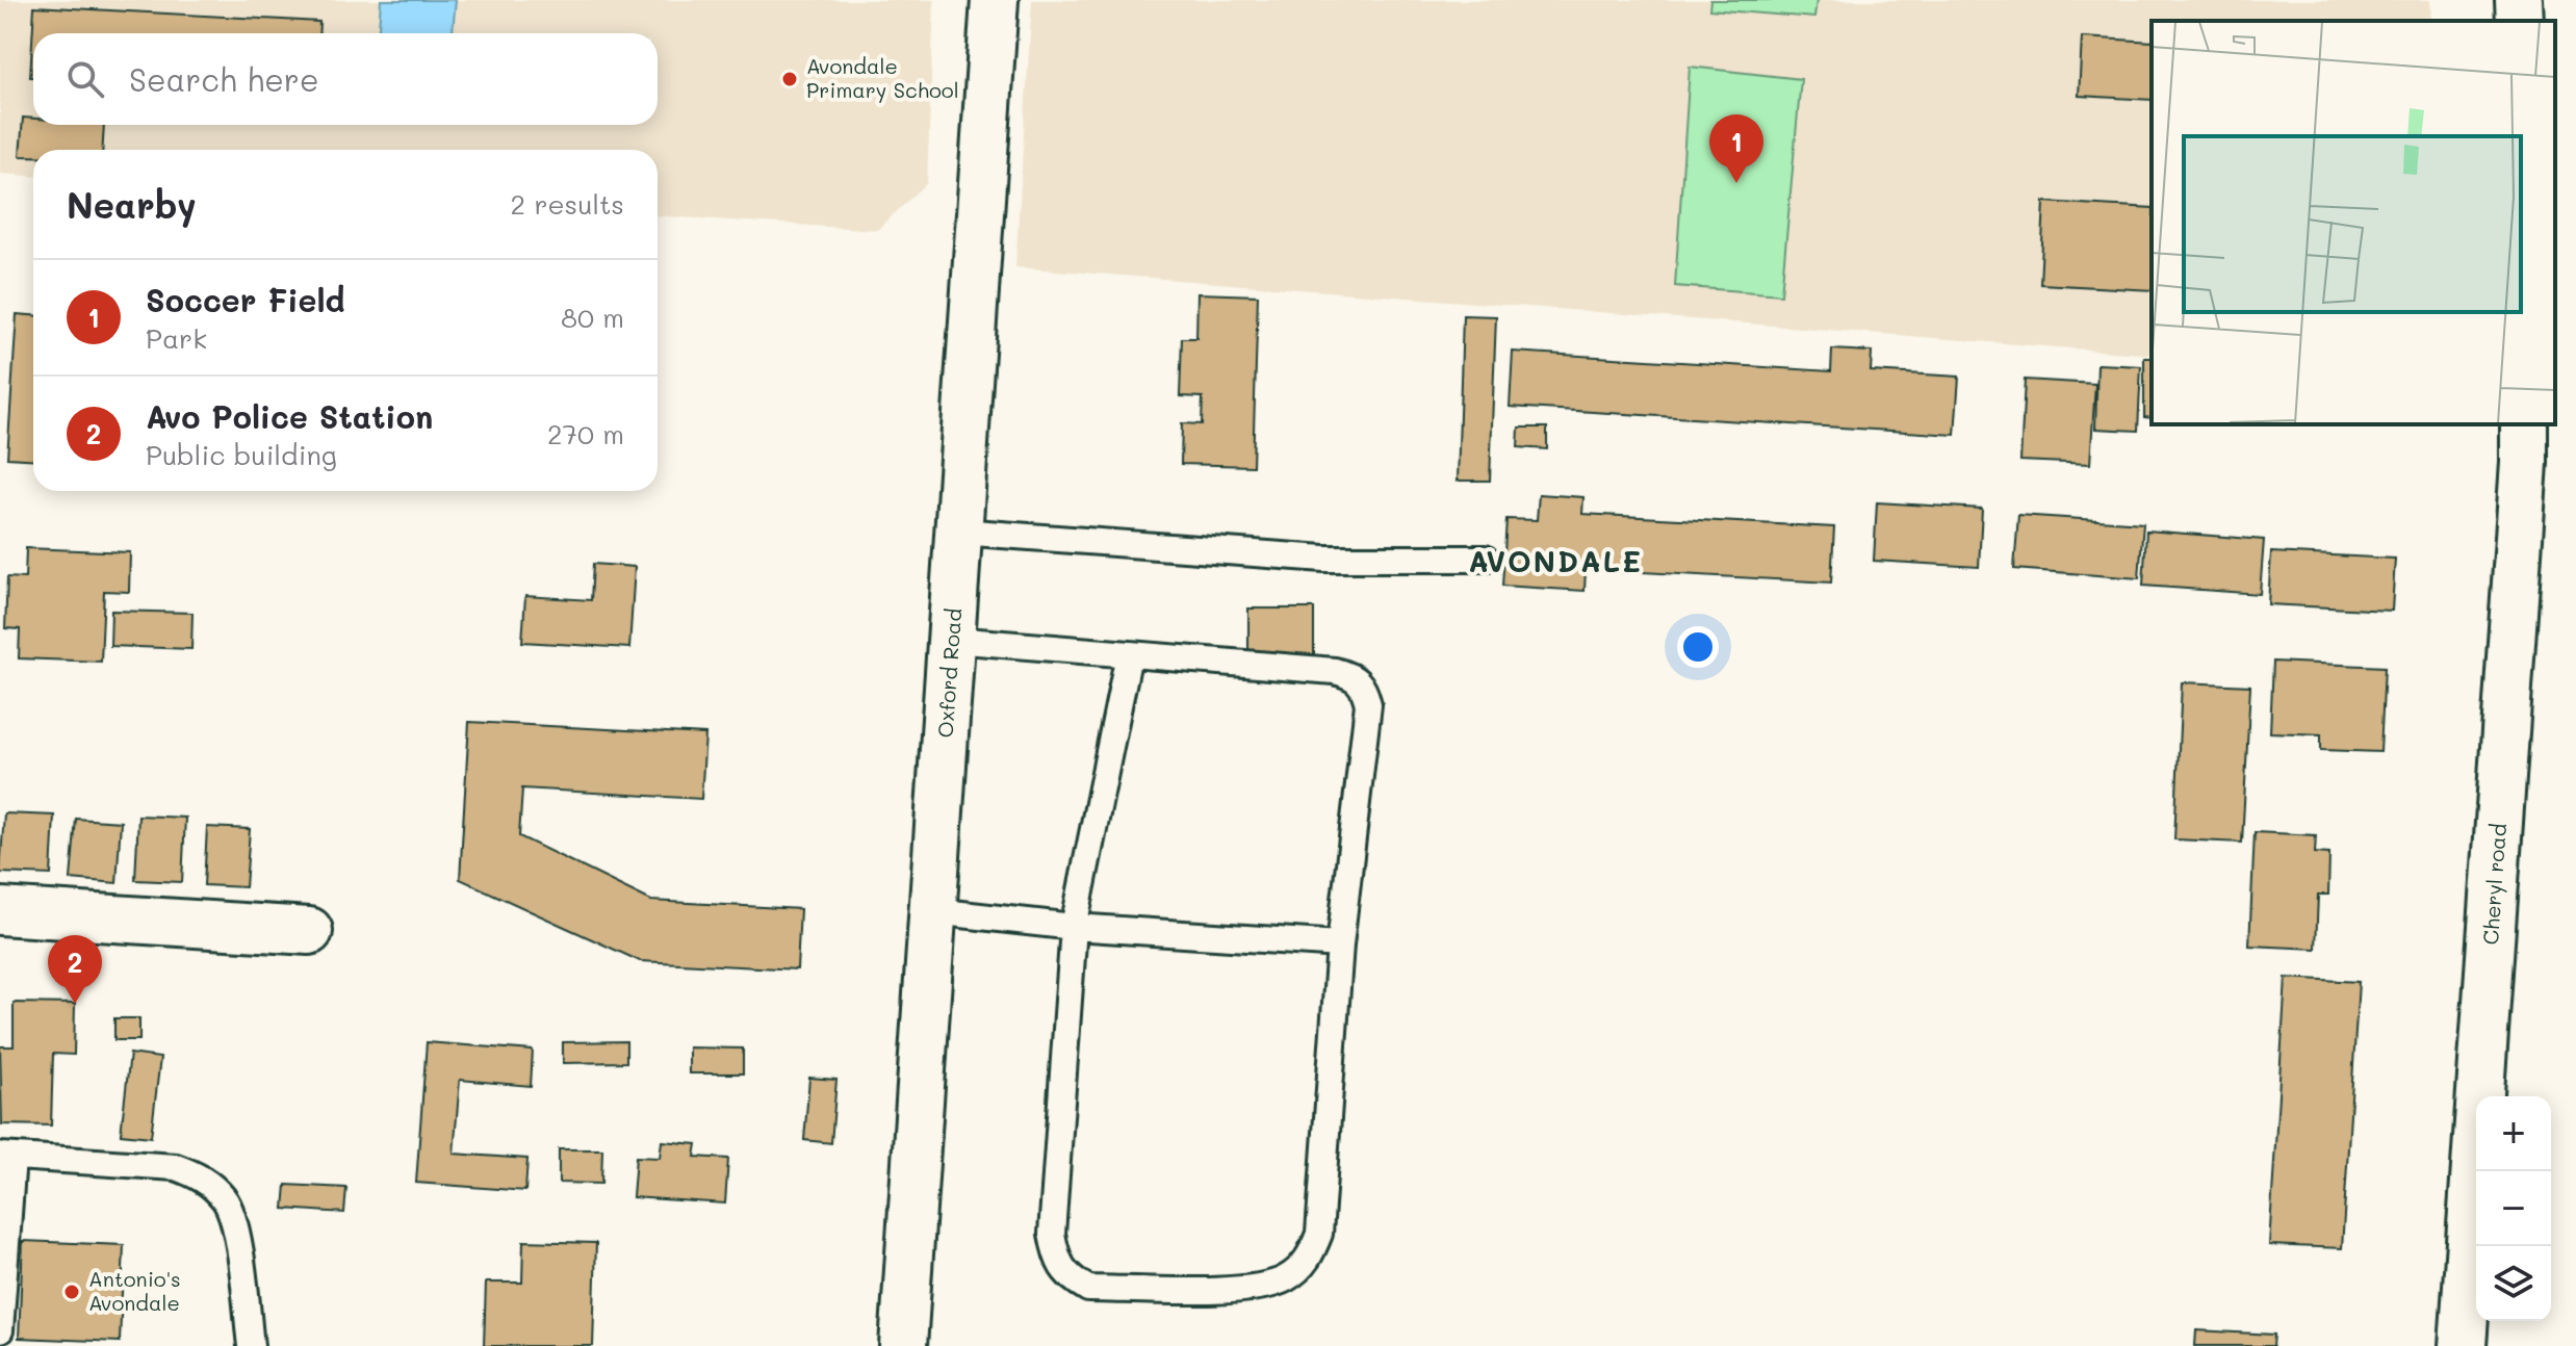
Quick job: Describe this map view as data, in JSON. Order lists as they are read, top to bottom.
{
  "streets": {
    "street": ["Oxford Road", "Cheryl road"]
  },
  "districts": ["AVONDALE"],
  "places": ["Avondale Primary School", "Antonio's Avondale"],
  "page": {
    "search": "Search here",
    "pins": ["1", "2"],
    "heading": ["Nearby", "2 results"],
    "list": [
      {
        "mark": "1",
        "name": "Soccer Field",
        "note": "Park",
        "value": "80 m"
      },
      {
        "mark": "2",
        "name": "Avo Police Station",
        "note": "Public building",
        "value": "270 m"
      }
    ],
    "map_buttons": ["+", "−"]
  }
}
